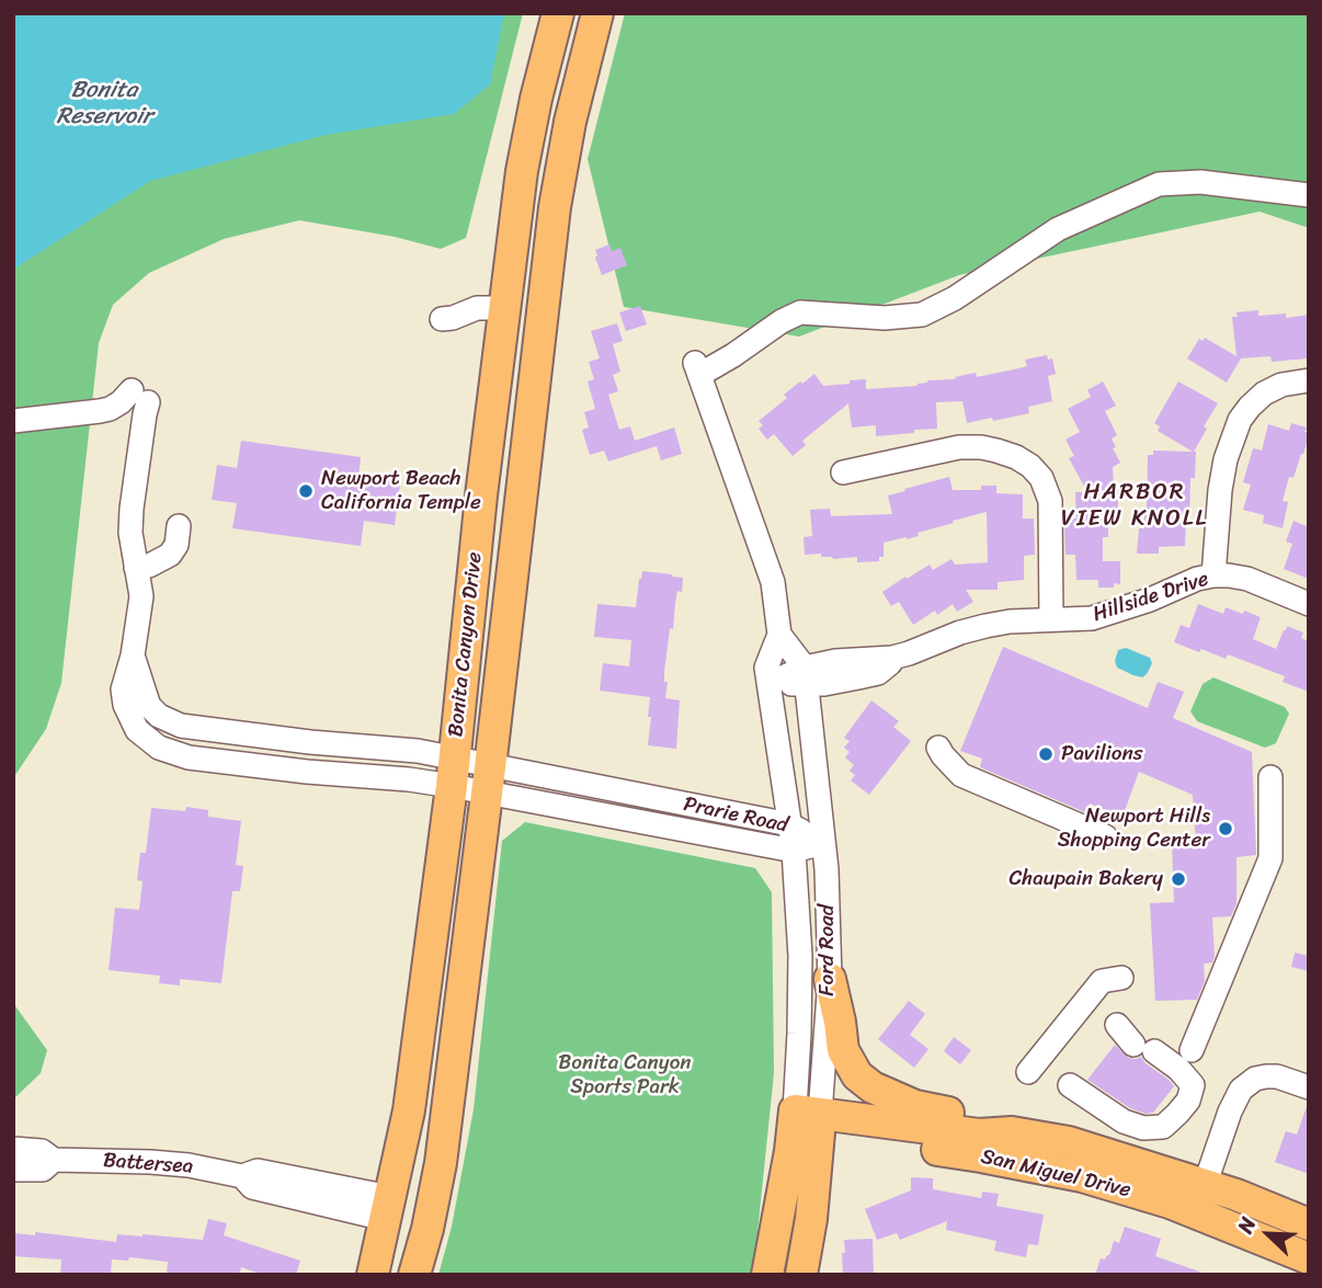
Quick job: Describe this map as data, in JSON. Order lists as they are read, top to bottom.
{
  "streets": {
    "main road": ["Bonita Canyon Drive", "Ford Road", "San Miguel Drive"],
    "street": ["Hillside Drive", "Prarie Road", "Battersea"]
  },
  "crossings": [
    ["Hillside Drive", "Ford Road"],
    ["Bonita Canyon Drive", "Prarie Road"],
    ["Bonita Canyon Drive", "Battersea"],
    ["Prarie Road", "Ford Road"],
    ["Ford Road", "San Miguel Drive"]
  ],
  "districts": ["HARBOR VIEW KNOLL"],
  "water": ["Bonita Reservoir"],
  "parks": ["Bonita Canyon Sports Park"],
  "places": [
    "Newport Beach California Temple",
    "Pavilions",
    "Newport Hills Shopping Center",
    "Chaupain Bakery"
  ],
  "north": "top left"
}
